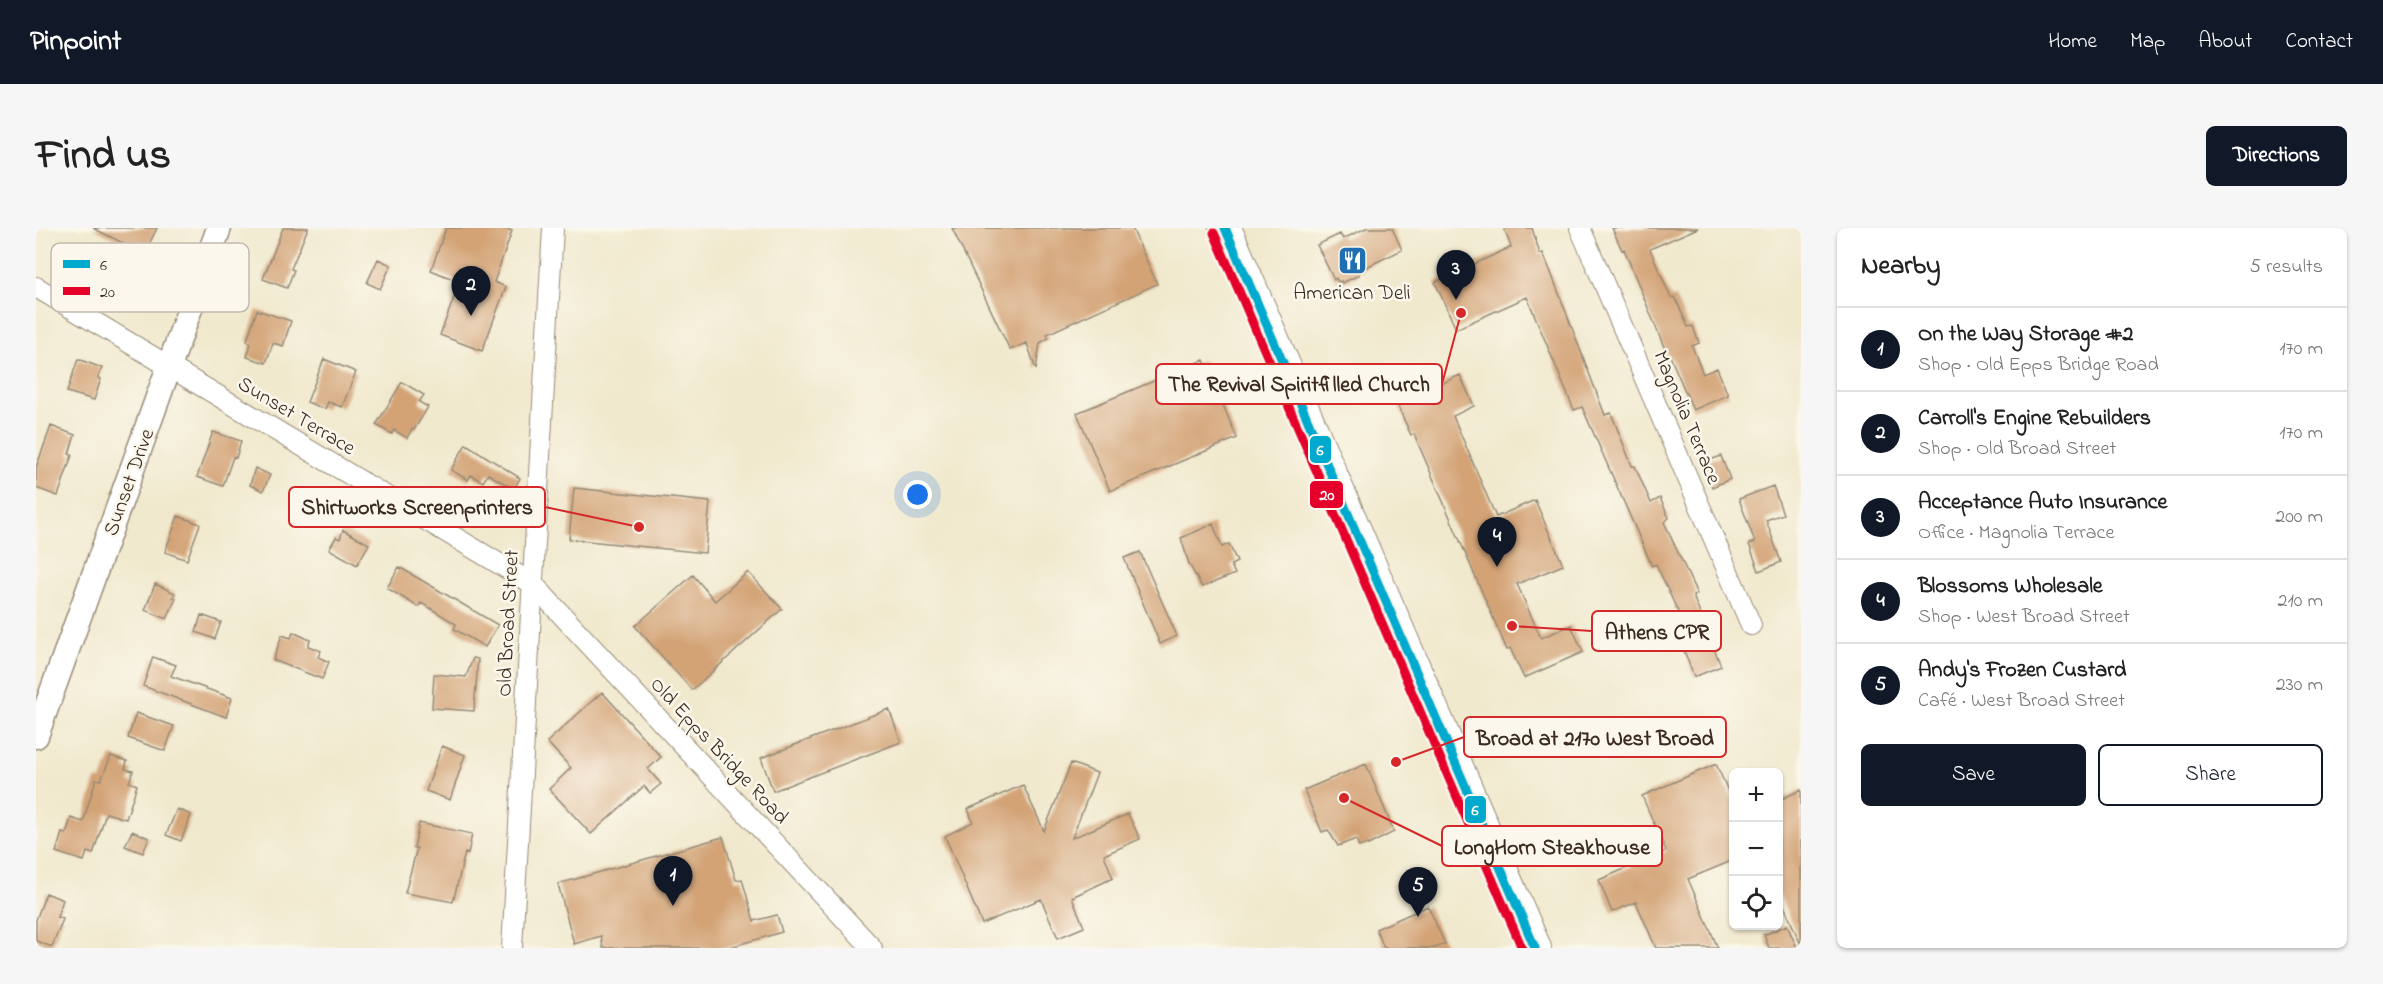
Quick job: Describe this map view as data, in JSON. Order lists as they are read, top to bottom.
{
  "streets": {
    "street": [
      "Sunset Terrace",
      "Magnolia Terrace",
      "Sunset Drive",
      "Old Broad Street",
      "Old Epps Bridge Road"
    ]
  },
  "crossings": [
    ["Sunset Terrace", "Sunset Drive"],
    ["Sunset Terrace", "Old Broad Street"],
    ["Sunset Terrace", "Old Epps Bridge Road"],
    ["Old Broad Street", "Old Epps Bridge Road"]
  ],
  "places": {
    "restaurant": ["American Deli"],
    "other": [
      "The Revival Spiritfilled Church",
      "Shirtworks Screenprinters",
      "Athens CPR",
      "Broad at 2170 West Broad",
      "LongHorn Steakhouse"
    ]
  },
  "lines": ["transit line 6", "transit line 20"],
  "legend": ["6", "20"],
  "page": {
    "header": "Pinpoint",
    "nav": [
      "Home",
      "Map",
      "About",
      "Contact"
    ],
    "title": "Find us",
    "buttons": [
      "Directions",
      ["Save", "Share"]
    ],
    "heading": ["Nearby", "5 results"],
    "pins": [
      "3",
      "2",
      "4",
      "1",
      "5"
    ],
    "list": [
      {
        "mark": "1",
        "name": "On the Way Storage #2",
        "note": "Shop · Old Epps Bridge Road",
        "value": "170 m"
      },
      {
        "mark": "2",
        "name": "Carroll's Engine Rebuilders",
        "note": "Shop · Old Broad Street",
        "value": "170 m"
      },
      {
        "mark": "3",
        "name": "Acceptance Auto Insurance",
        "note": "Office · Magnolia Terrace",
        "value": "200 m"
      },
      {
        "mark": "4",
        "name": "Blossoms Wholesale",
        "note": "Shop · West Broad Street",
        "value": "210 m"
      },
      {
        "mark": "5",
        "name": "Andy's Frozen Custard",
        "note": "Café · West Broad Street",
        "value": "230 m"
      }
    ],
    "map_buttons": ["+", "−"]
  }
}
